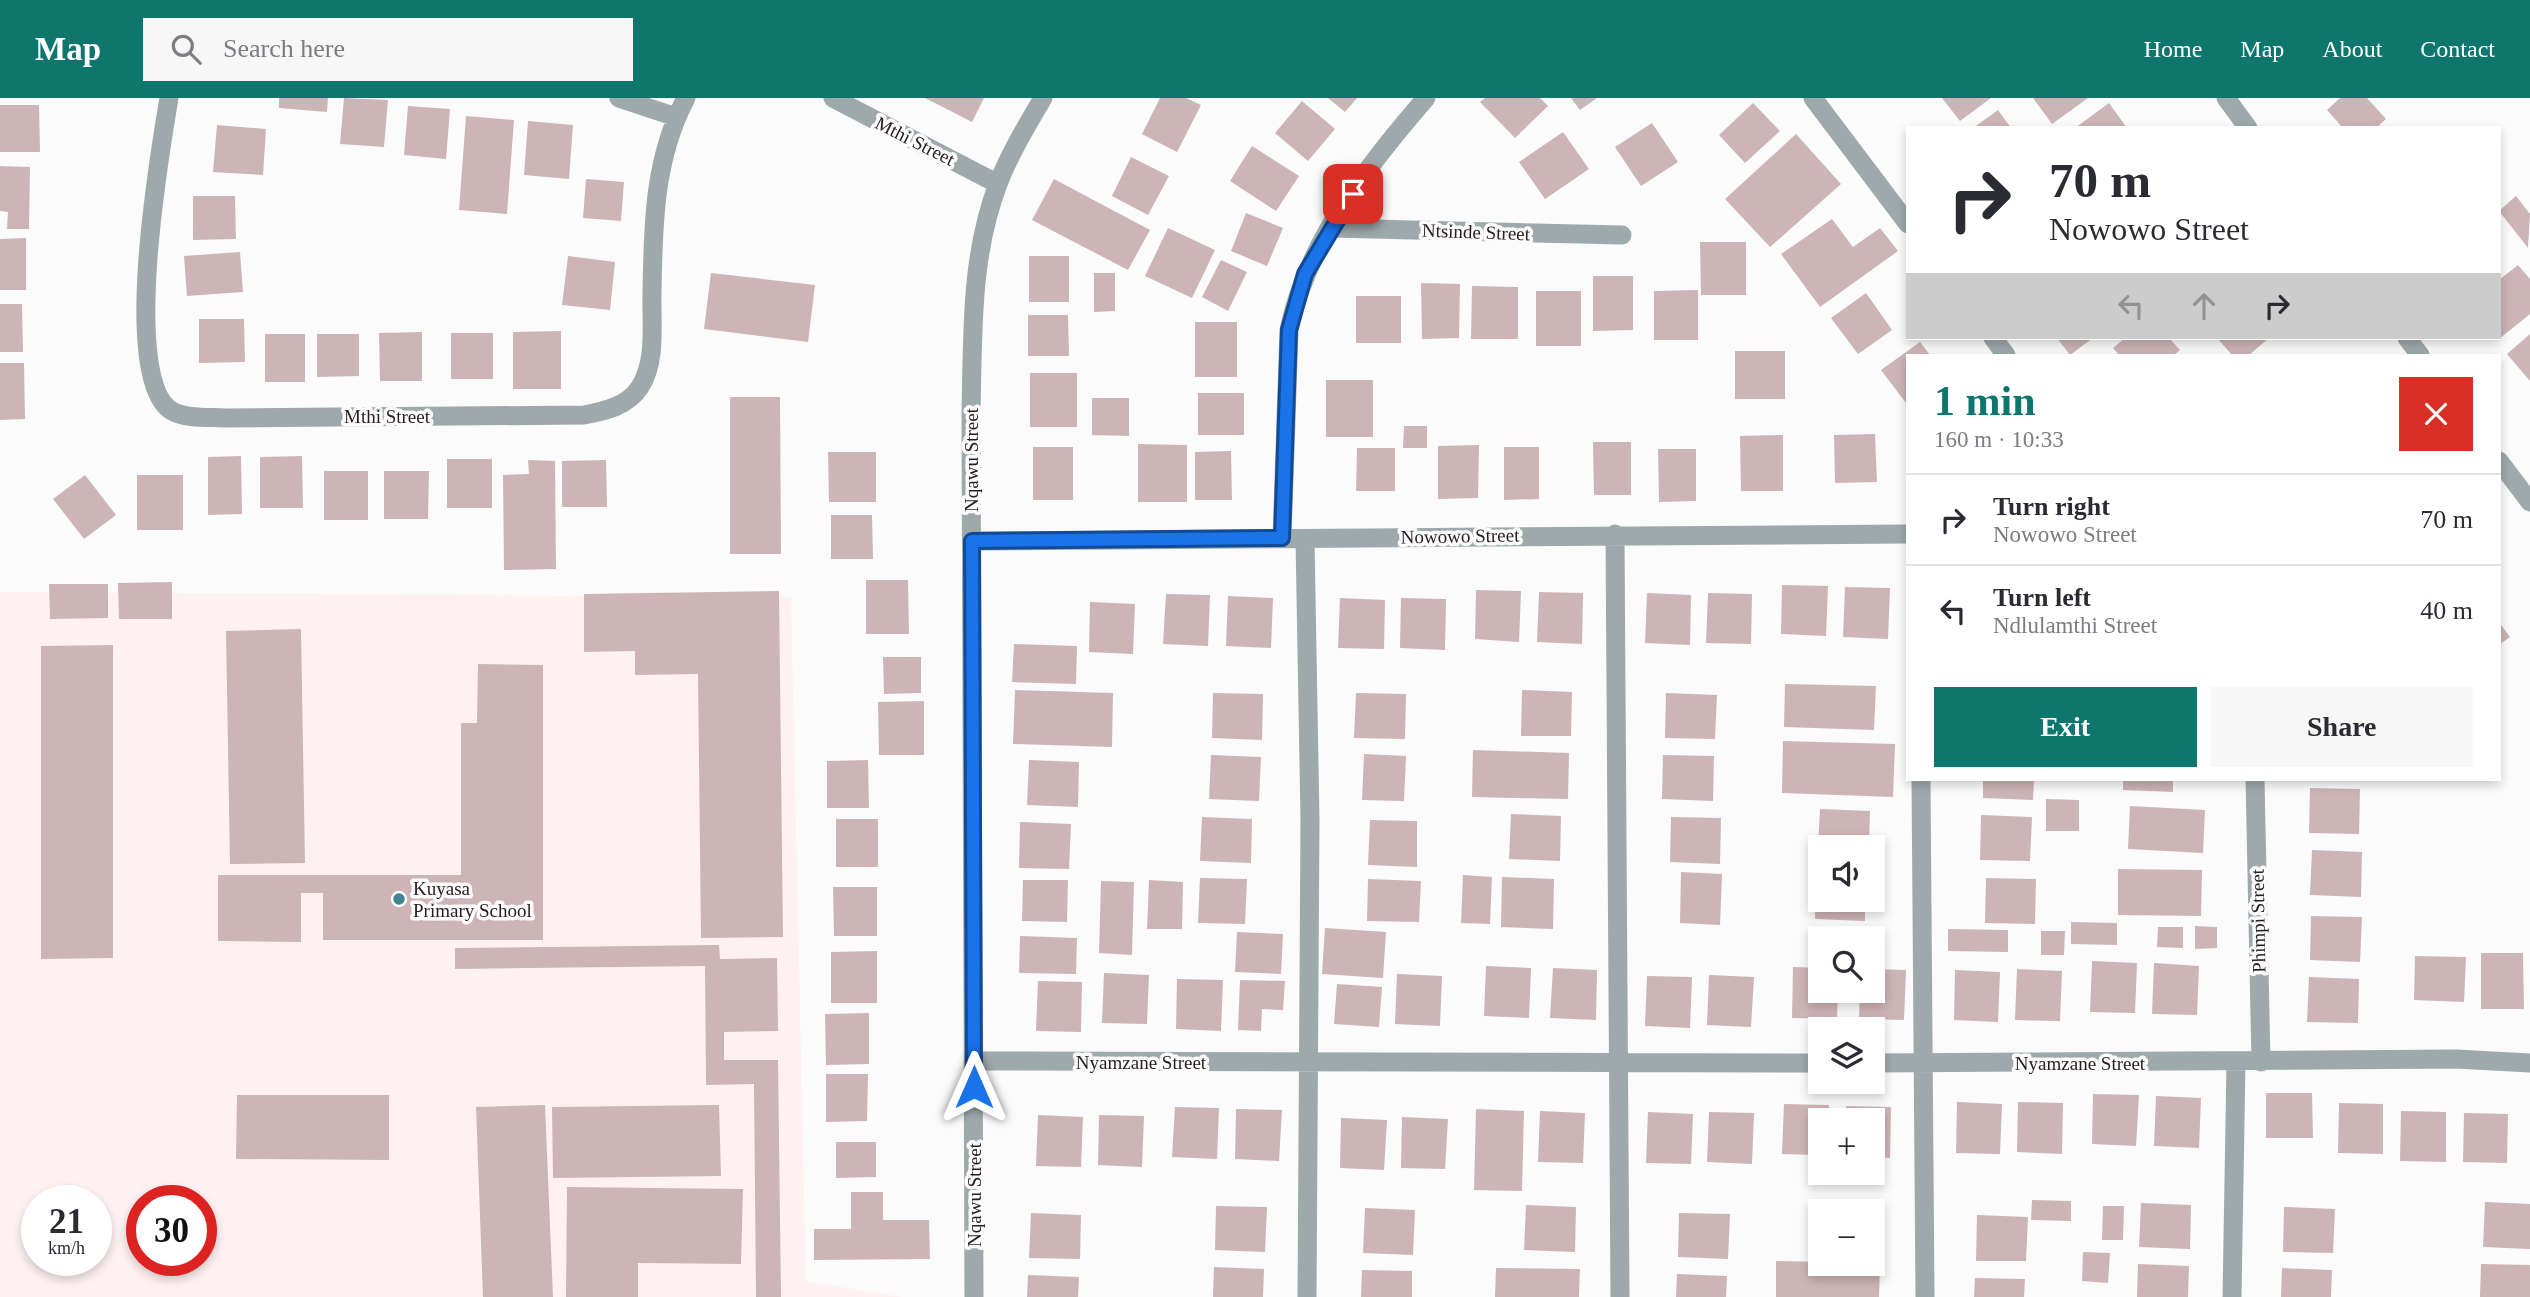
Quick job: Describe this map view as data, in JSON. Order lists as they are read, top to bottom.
{
  "streets": {
    "street": [
      "Mthi Street",
      "Ntsinde Street",
      "Nqawu Street",
      "Nowowo Street",
      "Phimpi Street",
      "Nyamzane Street"
    ]
  },
  "crossings": [
    ["Mthi Street", "Nqawu Street"],
    ["Nqawu Street", "Nowowo Street"],
    ["Nqawu Street", "Nyamzane Street"],
    ["Phimpi Street", "Nyamzane Street"]
  ],
  "places": ["Kuyasa Primary School"],
  "page": {
    "header": "Map",
    "search": "Search here",
    "nav": [
      "Home",
      "Map",
      "About",
      "Contact"
    ],
    "turn": ["70 m", "Nowowo Street"],
    "heading": ["1 min", "160 m · 10:33"],
    "list": [
      {
        "name": "Turn right",
        "note": "Nowowo Street",
        "value": "70 m"
      },
      {
        "name": "Turn left",
        "note": "Ndlulamthi Street",
        "value": "40 m"
      }
    ],
    "buttons": ["Exit", "Share"],
    "map_buttons": ["+", "−"],
    "speed": "21 km/h",
    "limit": "30"
  }
}
